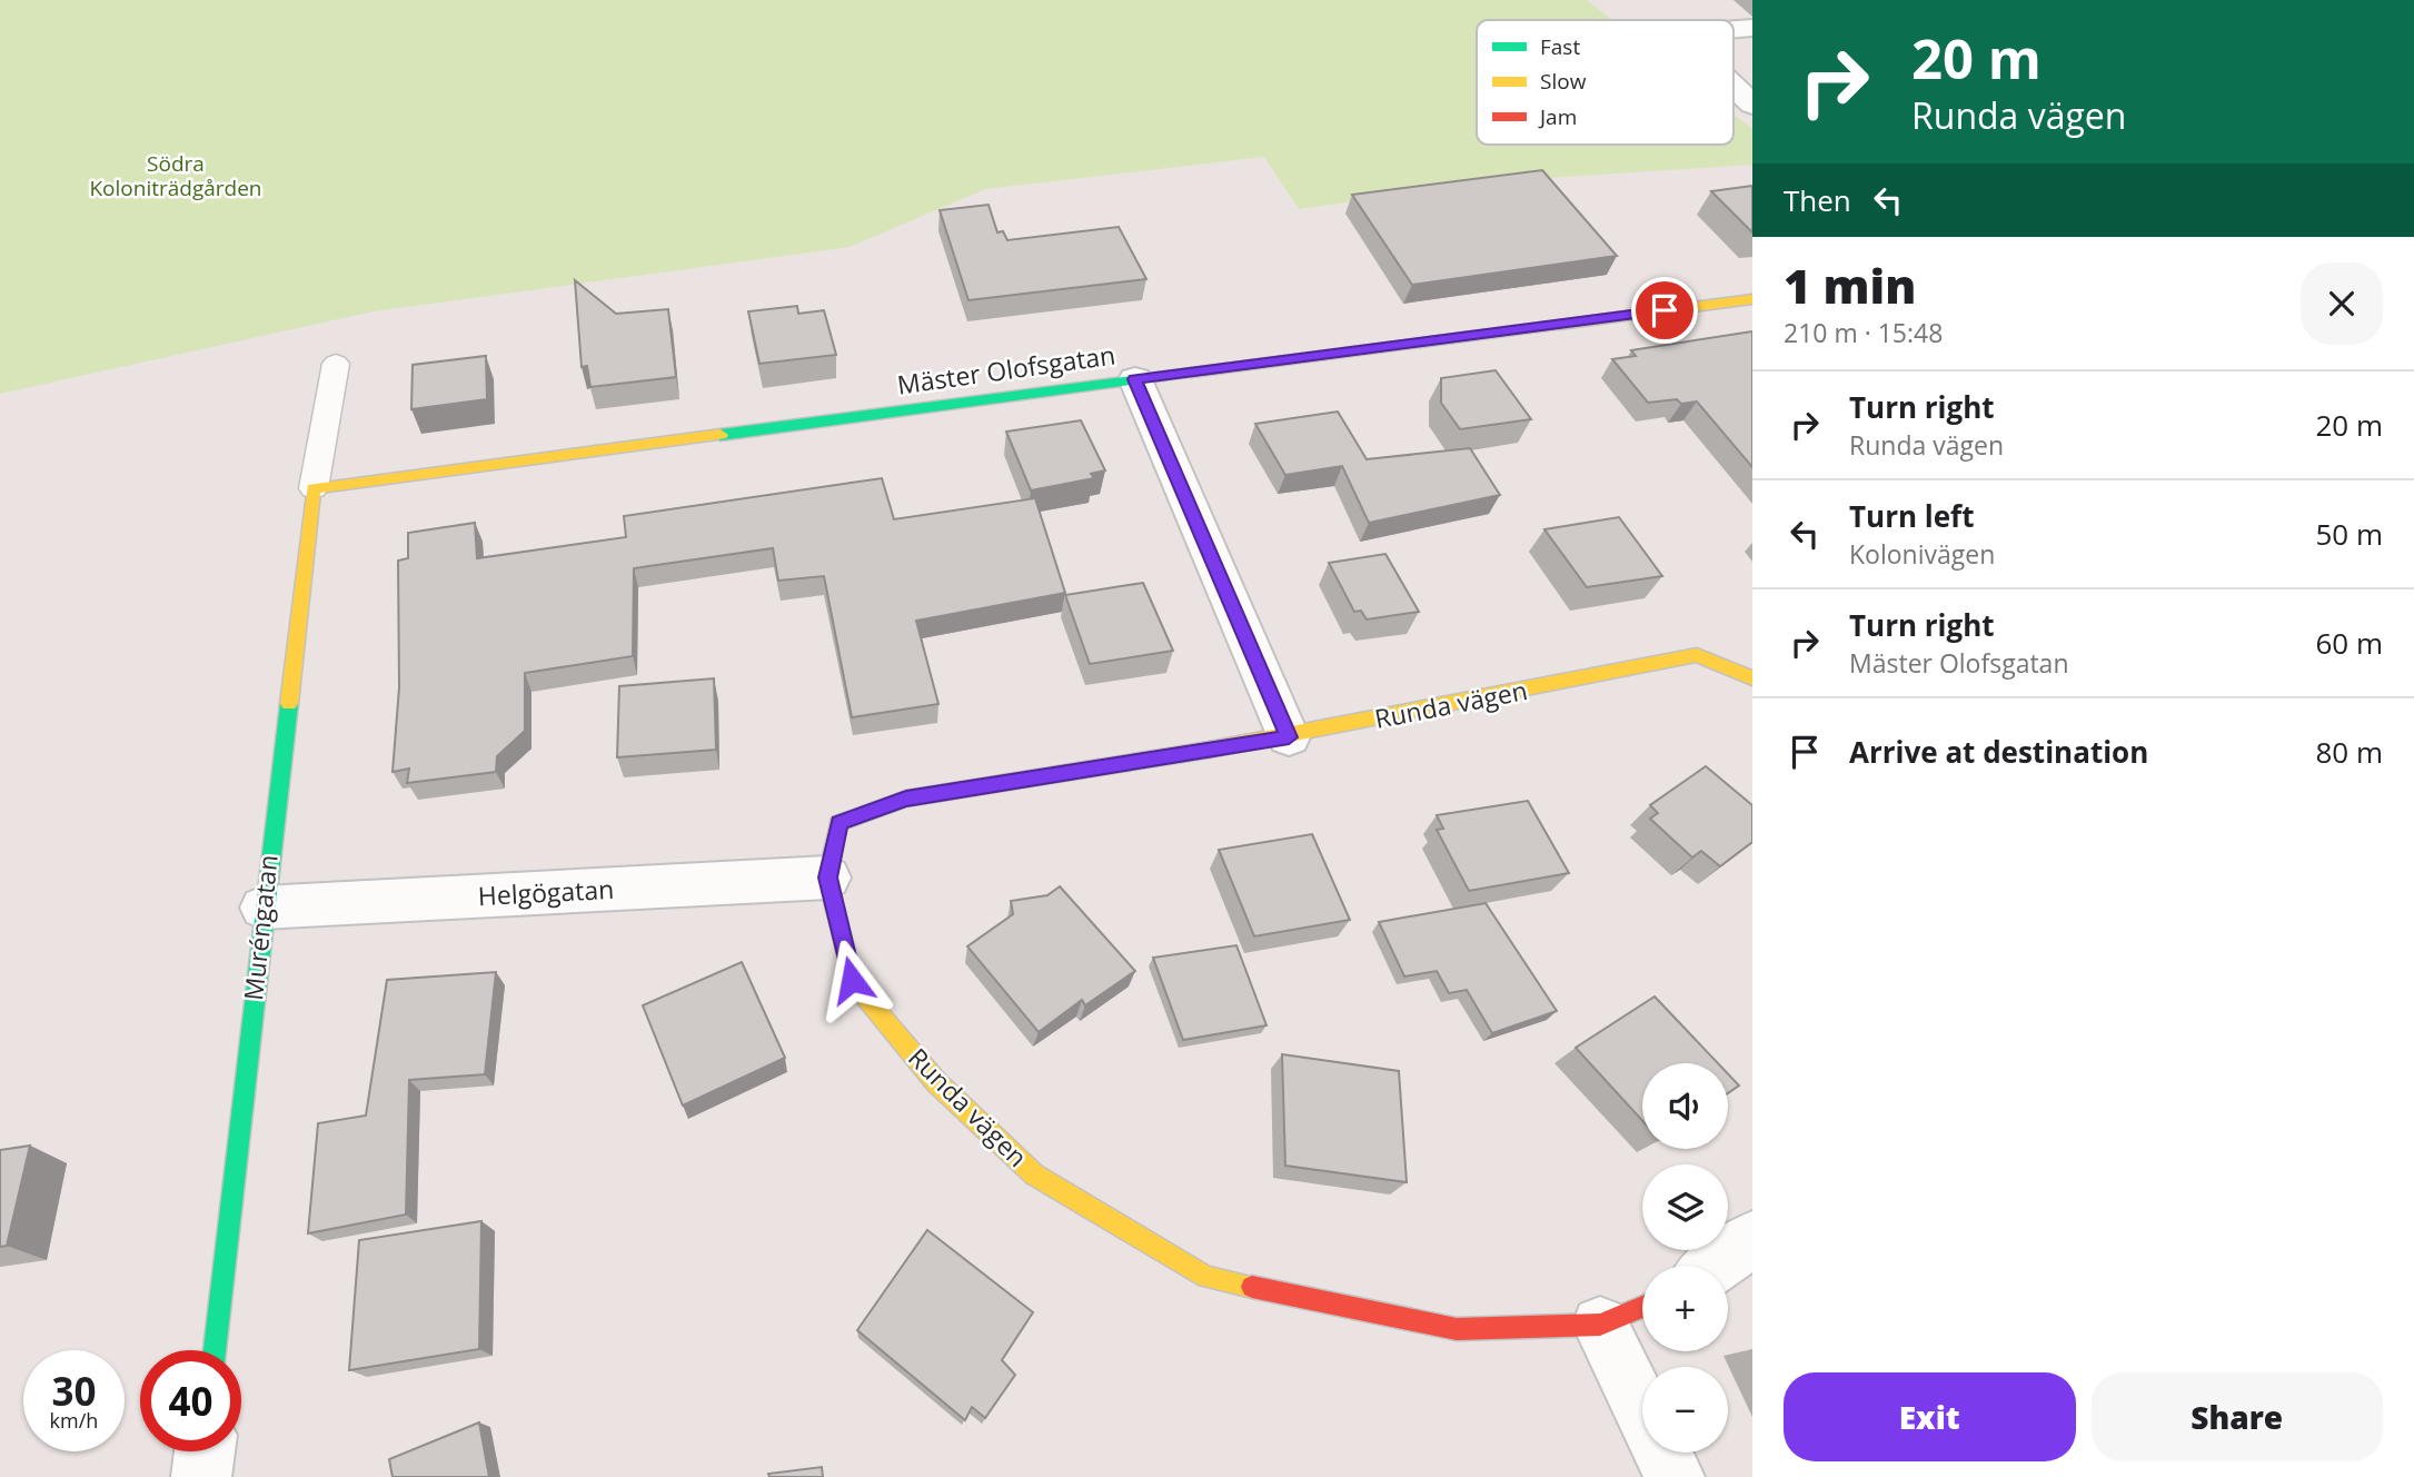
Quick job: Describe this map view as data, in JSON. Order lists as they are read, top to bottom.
{
  "streets": {
    "street": [
      "Mäster Olofsgatan",
      "Runda vägen",
      "Helgögatan",
      "Muréngatan"
    ]
  },
  "crossings": [
    ["Mäster Olofsgatan", "Muréngatan"],
    ["Runda vägen", "Helgögatan"],
    ["Helgögatan", "Muréngatan"]
  ],
  "parks": ["Södra Koloniträdgården"],
  "legend": ["Fast", "Slow", "Jam"],
  "page": {
    "turn": ["20 m", "Runda vägen"],
    "then": "Then",
    "heading": ["1 min", "210 m · 15:48"],
    "list": [
      {
        "name": "Turn right",
        "note": "Runda vägen",
        "value": "20 m"
      },
      {
        "name": "Turn left",
        "note": "Kolonivägen",
        "value": "50 m"
      },
      {
        "name": "Turn right",
        "note": "Mäster Olofsgatan",
        "value": "60 m"
      },
      {
        "name": "Arrive at destination",
        "value": "80 m"
      }
    ],
    "map_buttons": ["+", "−"],
    "speed": "30 km/h",
    "limit": "40",
    "buttons": ["Exit", "Share"]
  }
}
